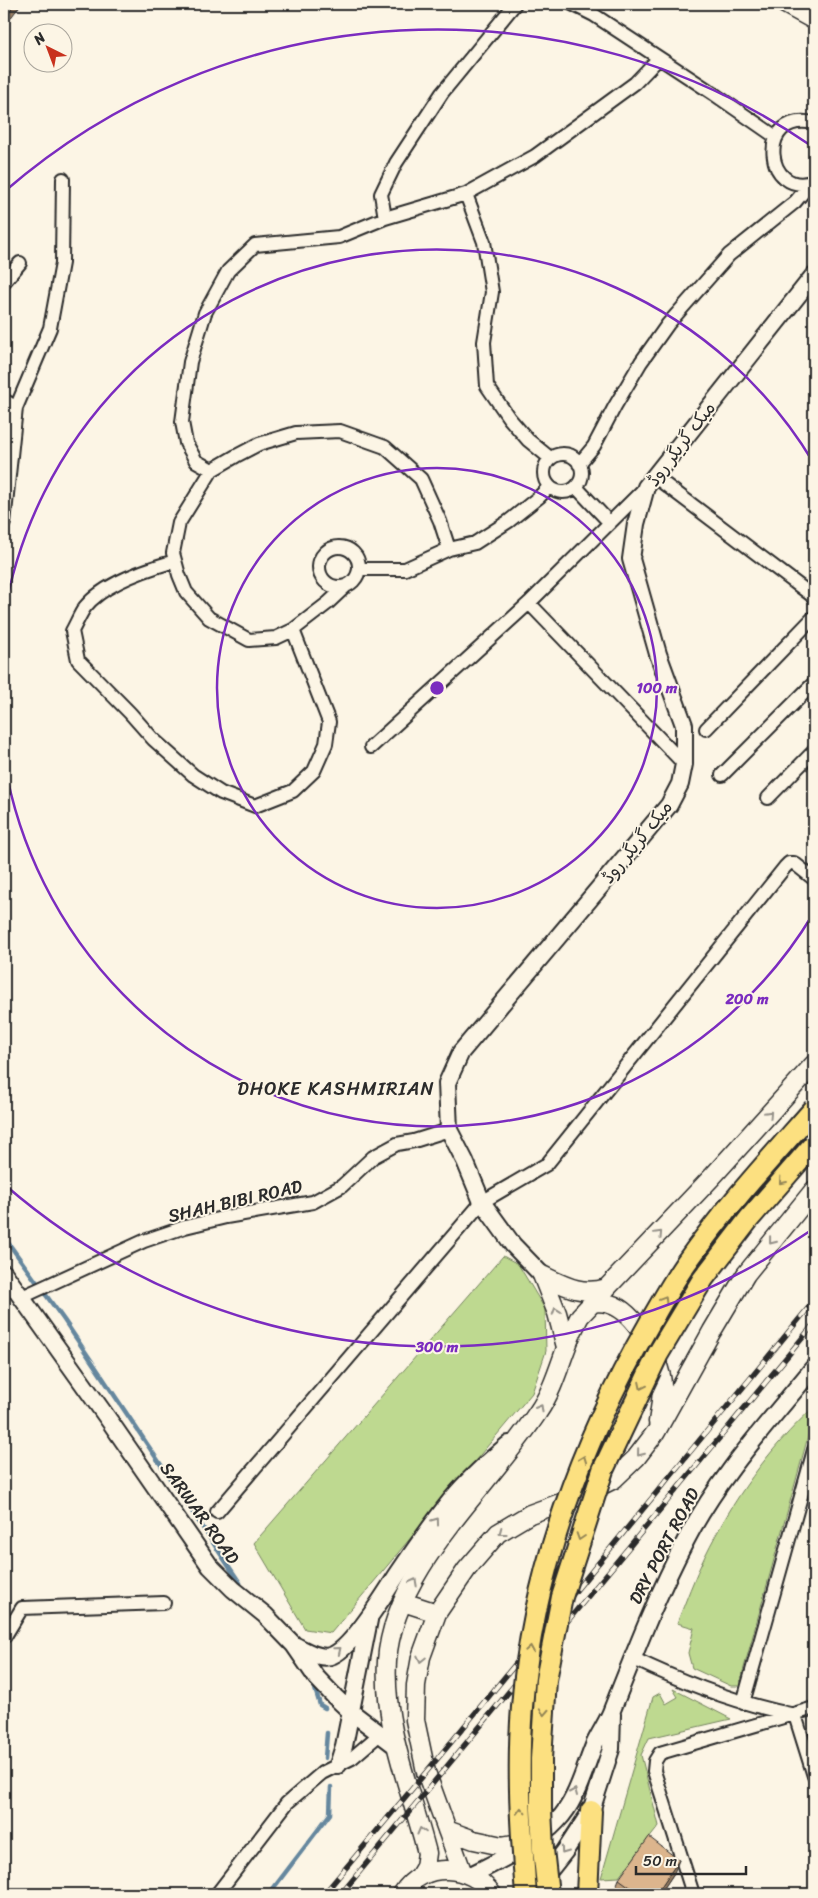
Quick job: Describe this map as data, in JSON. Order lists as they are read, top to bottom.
{
  "streets": {
    "main road": ["میک گریگر روڈ"],
    "street": ["SHAH BIBI ROAD", "SARWAR ROAD", "DRY PORT ROAD"]
  },
  "crossings": [
    ["میک گریگر روڈ", "SHAH BIBI ROAD"],
    ["SHAH BIBI ROAD", "SARWAR ROAD"]
  ],
  "districts": ["DHOKE KASHMIRIAN"],
  "scale_bar": "50 m",
  "north": "top left",
  "rings": ["100 m", "200 m", "300 m"]
}
